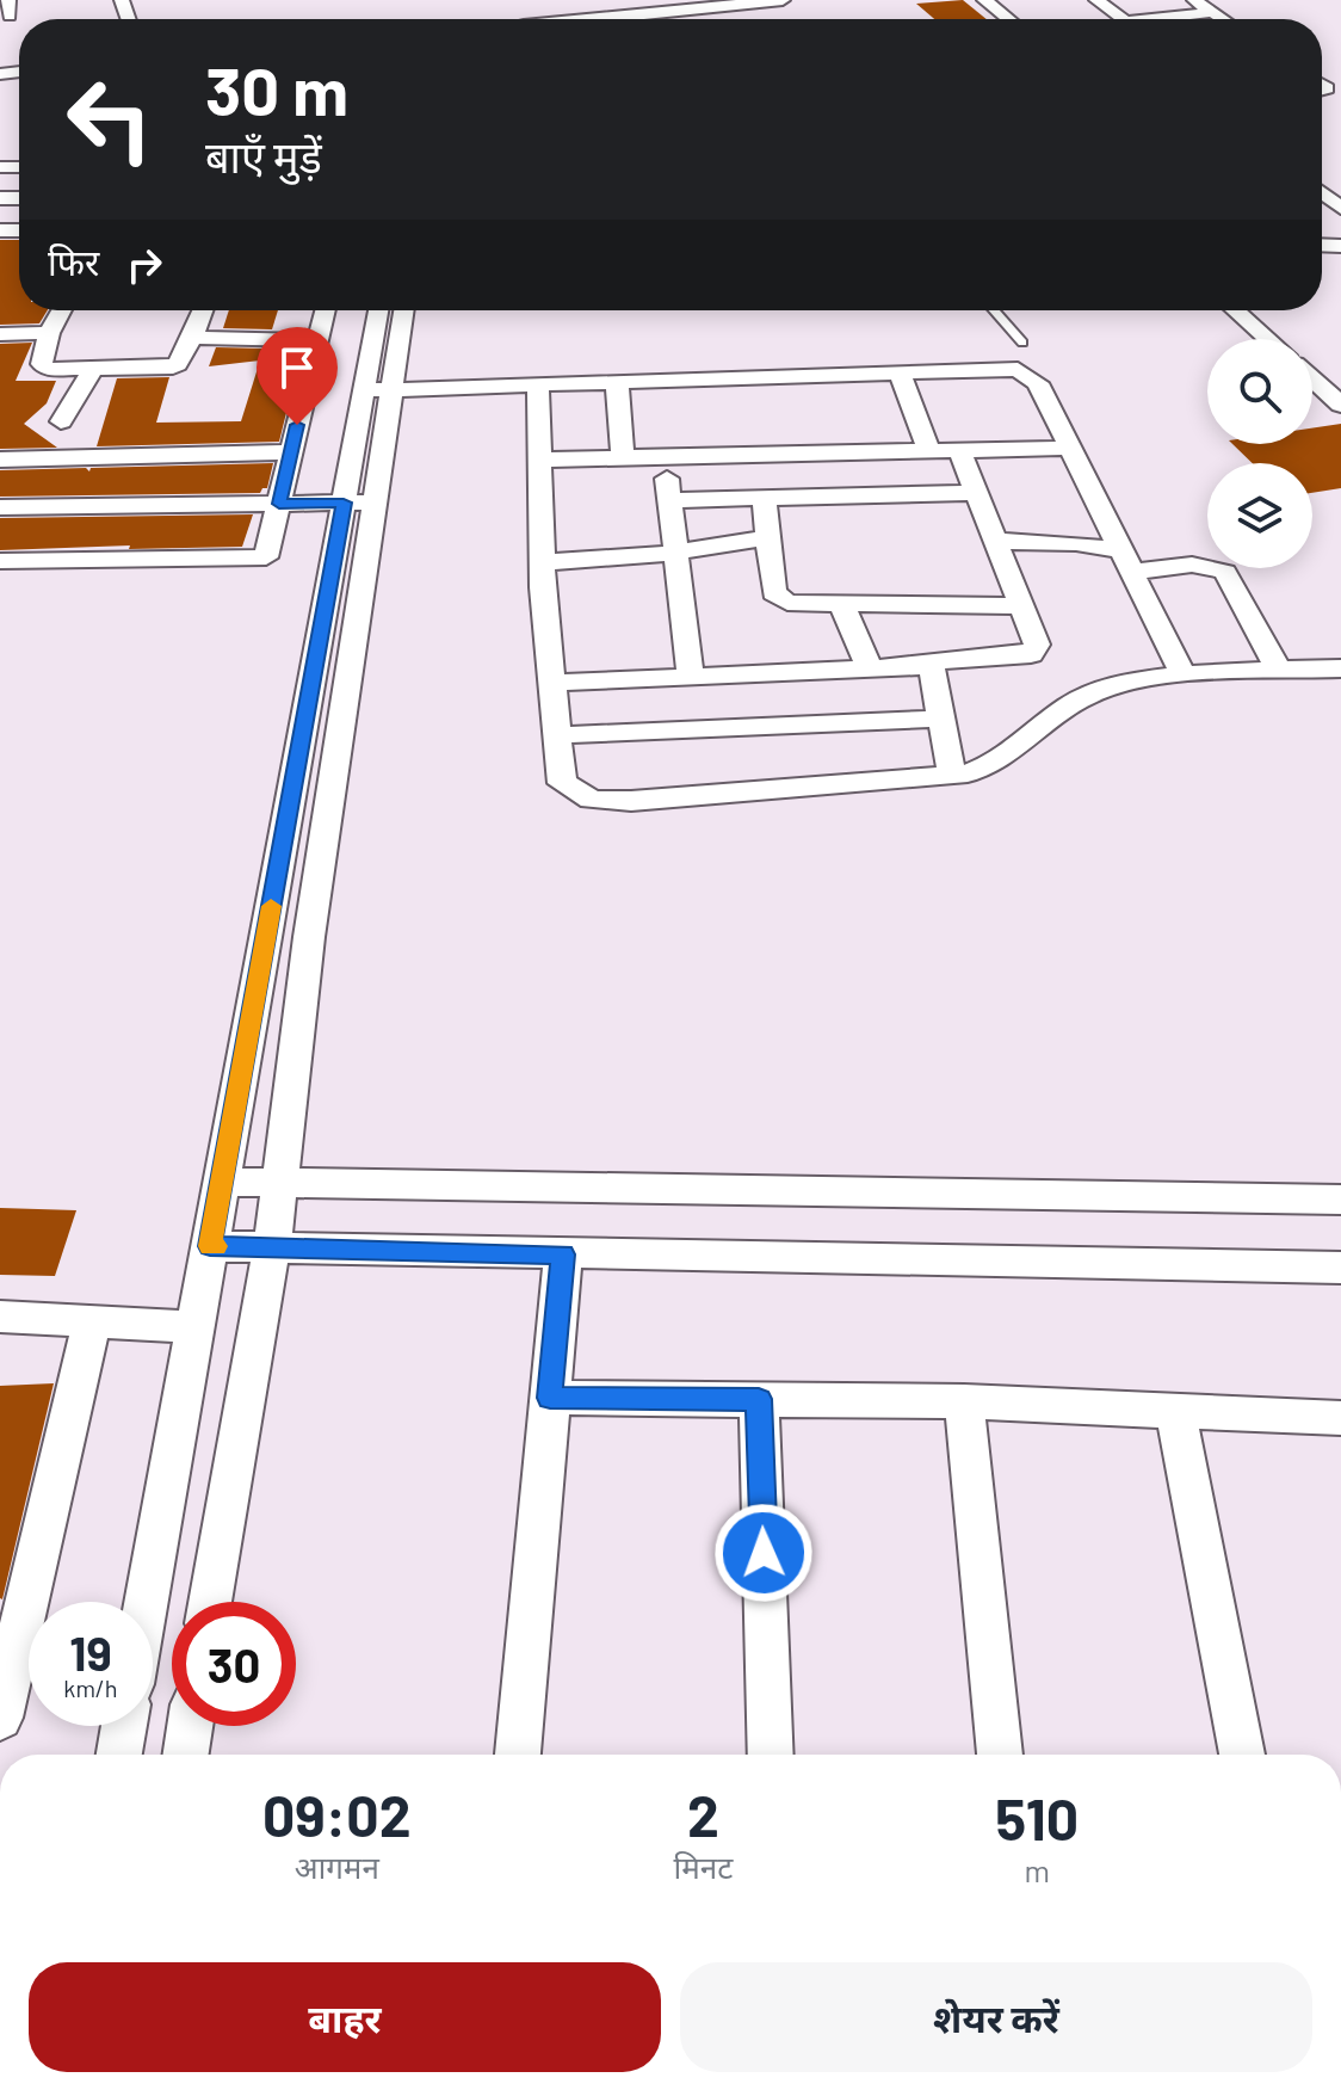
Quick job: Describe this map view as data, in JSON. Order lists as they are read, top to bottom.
{
  "page": {
    "turn": ["30 m", "बाएँ मुड़ें"],
    "then": "फिर",
    "speed": "19 km/h",
    "limit": "30",
    "eta": [
      "09:02",
      "आगमन",
      "2",
      "मिनट",
      "510",
      "m"
    ],
    "buttons": ["बाहर", "शेयर करें"]
  }
}
